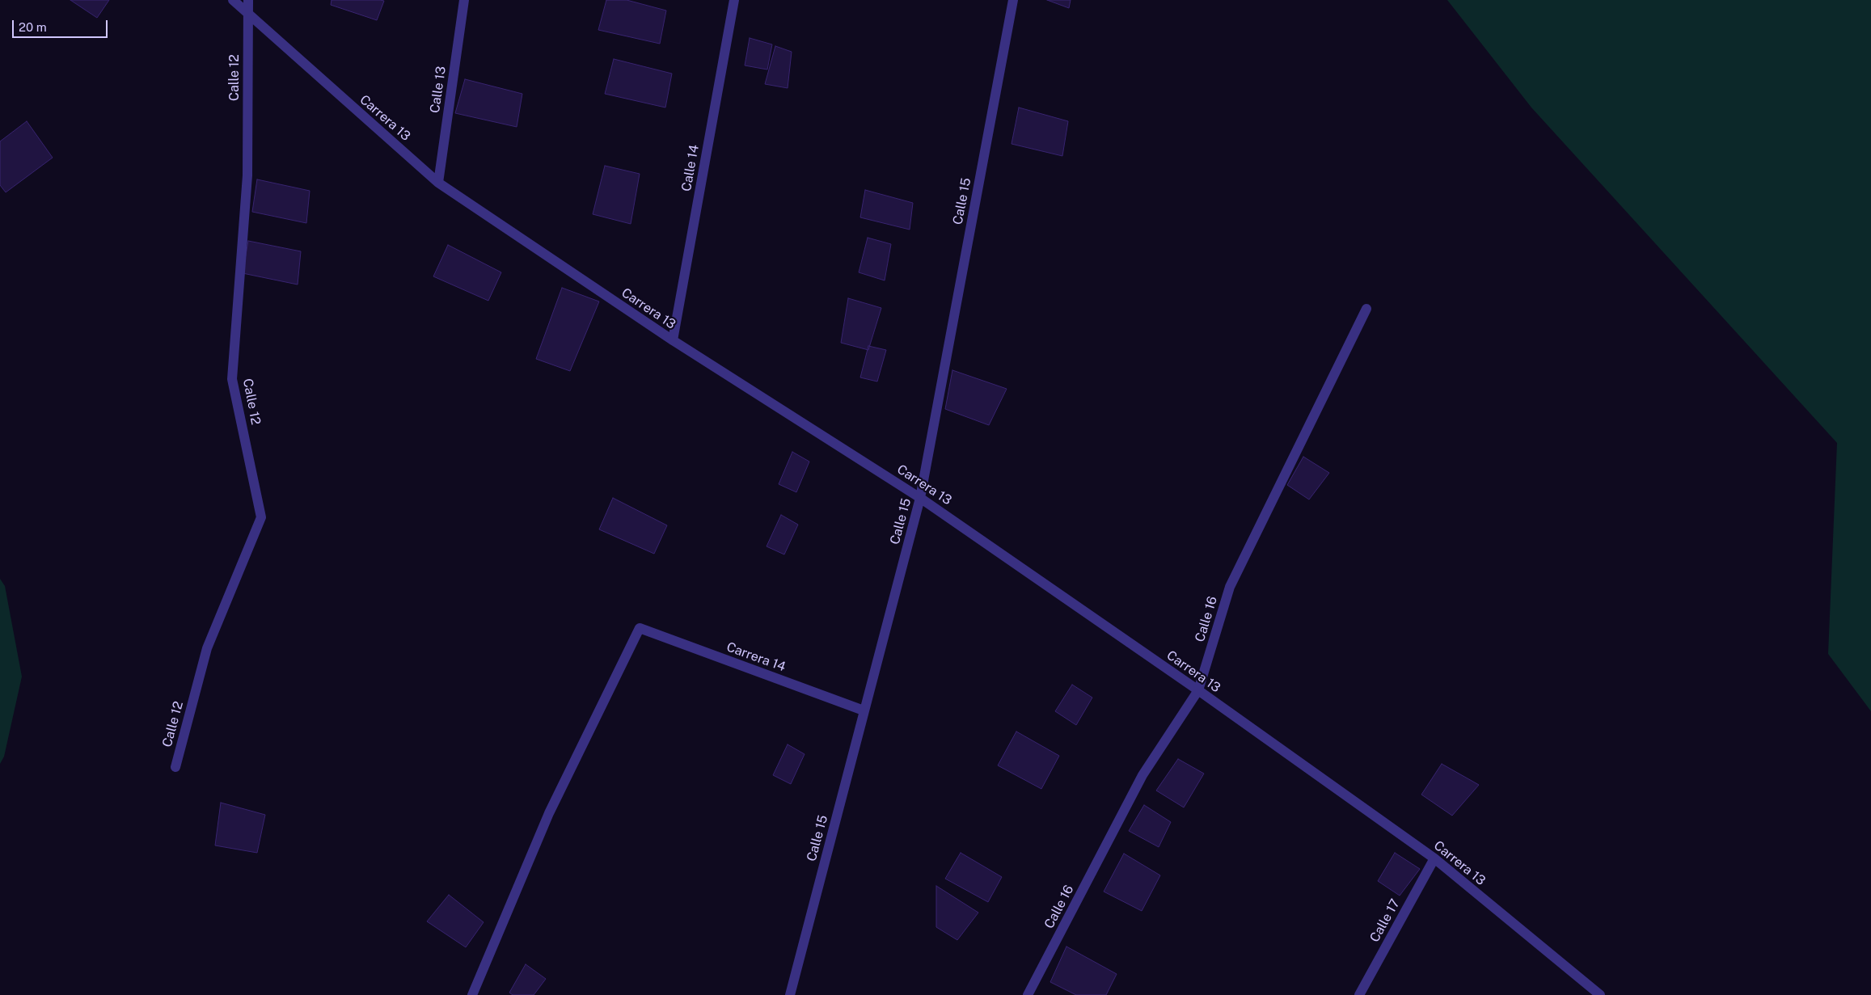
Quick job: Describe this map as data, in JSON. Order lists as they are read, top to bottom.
{
  "streets": {
    "street": [
      "Calle 12",
      "Calle 13",
      "Carrera 13",
      "Calle 14",
      "Calle 15",
      "Calle 16",
      "Carrera 14",
      "Calle 17"
    ]
  },
  "crossings": [
    ["Calle 12", "Carrera 13"],
    ["Calle 13", "Carrera 13"],
    ["Carrera 13", "Calle 14"],
    ["Carrera 13", "Calle 15"],
    ["Carrera 13", "Calle 16"],
    ["Carrera 13", "Calle 17"],
    ["Calle 15", "Carrera 14"]
  ],
  "scale_bar": "20 m"
}
